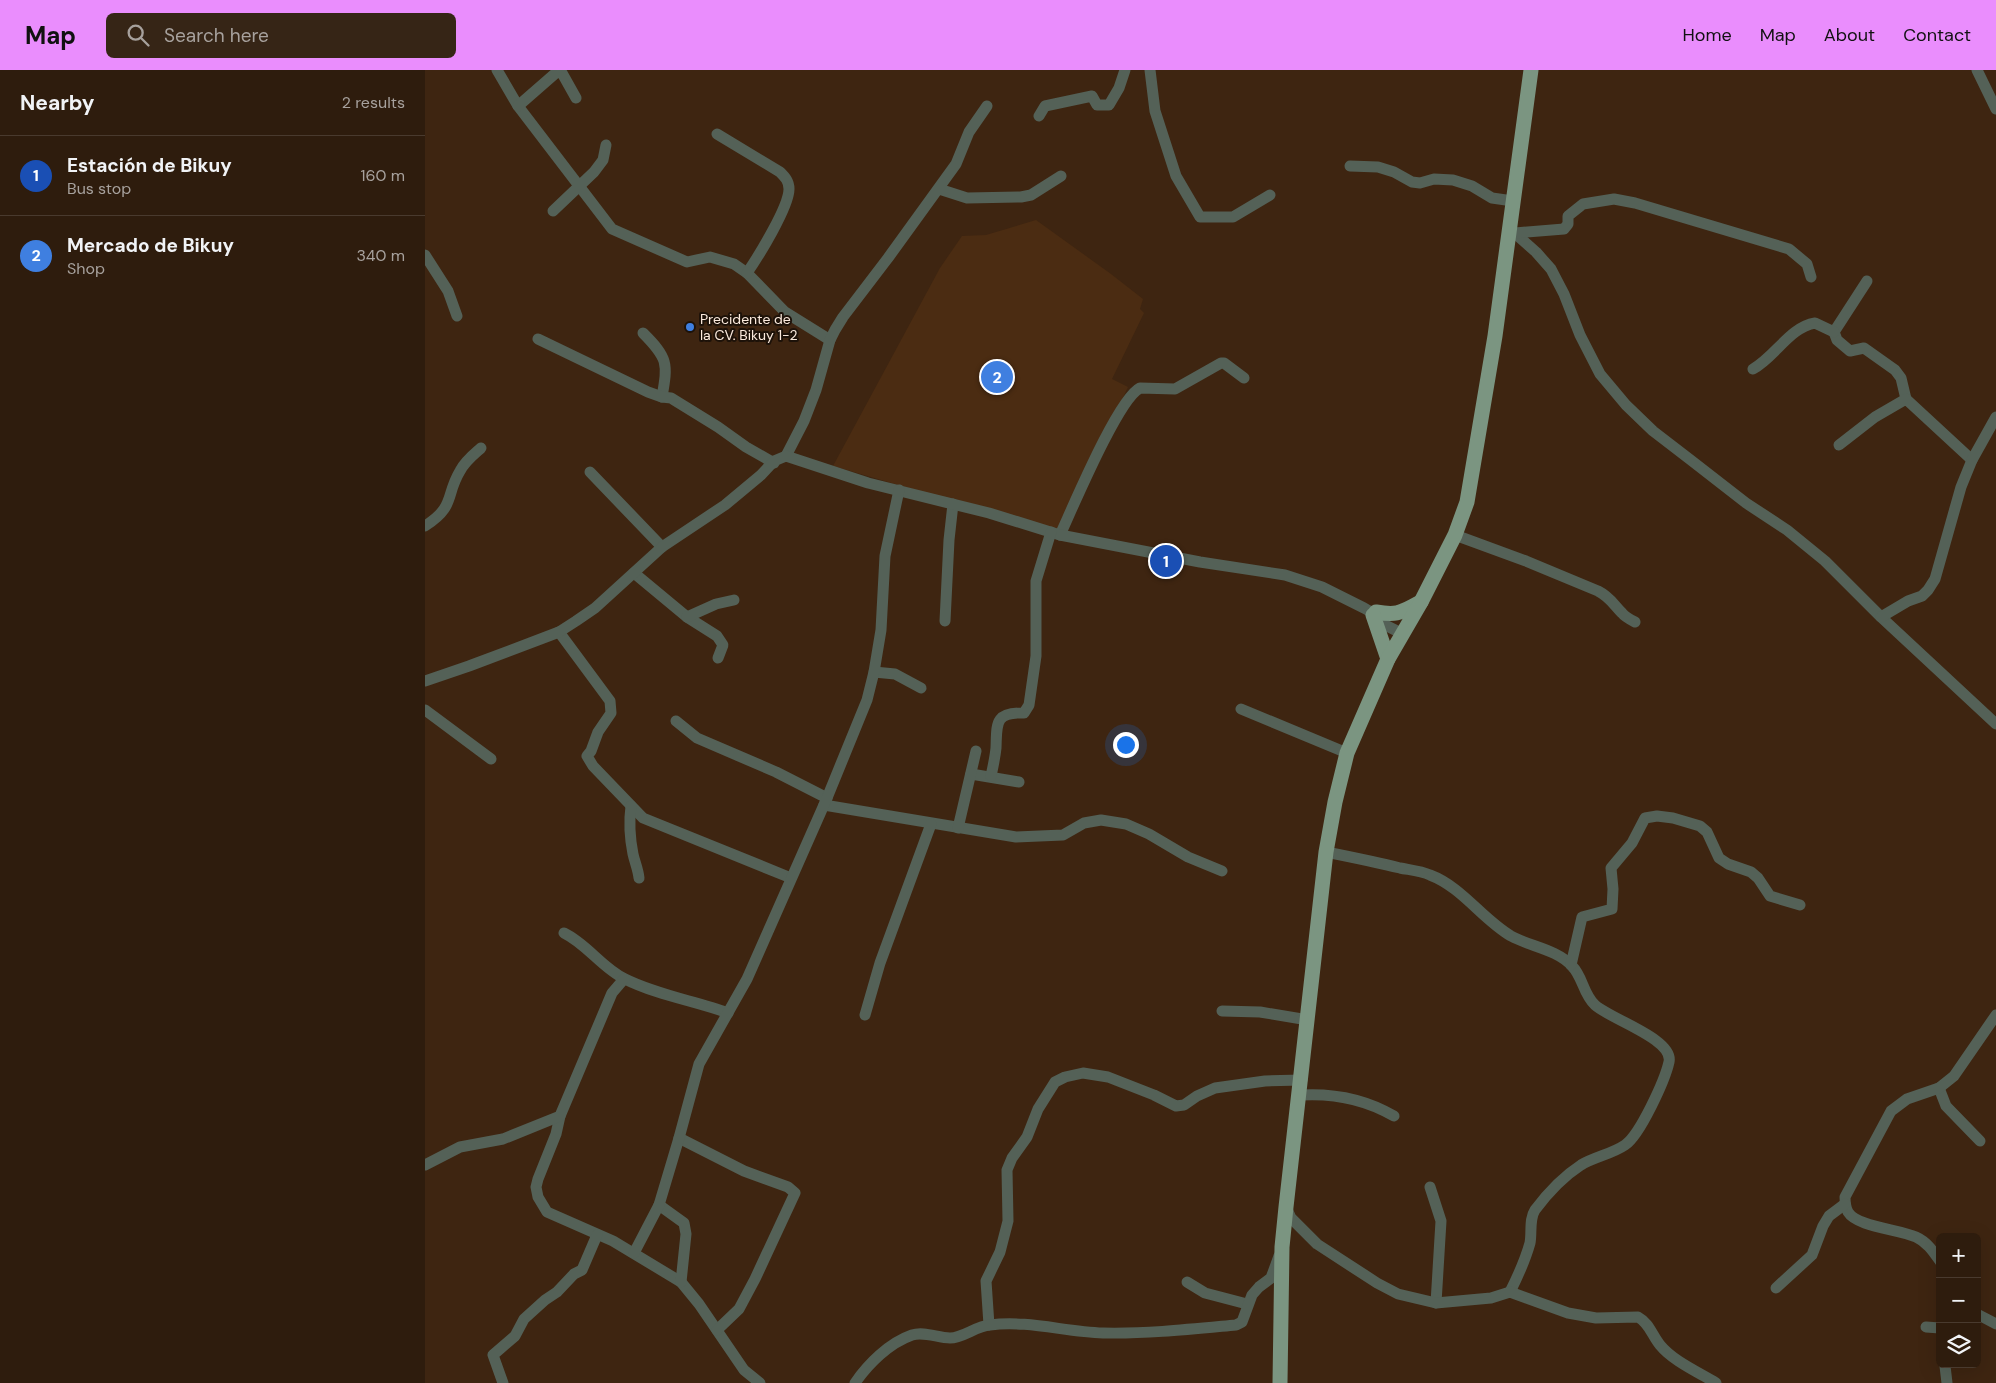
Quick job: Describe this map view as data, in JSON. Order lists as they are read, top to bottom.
{
  "places": ["Precidente de la CV. Bikuy 1-2"],
  "page": {
    "header": "Map",
    "search": "Search here",
    "nav": [
      "Home",
      "Map",
      "About",
      "Contact"
    ],
    "heading": ["Nearby", "2 results"],
    "list": [
      {
        "mark": "1",
        "name": "Estación de Bikuy",
        "note": "Bus stop",
        "value": "160 m"
      },
      {
        "mark": "2",
        "name": "Mercado de Bikuy",
        "note": "Shop",
        "value": "340 m"
      }
    ],
    "pins": ["2", "1"],
    "map_buttons": ["+", "−"]
  }
}
